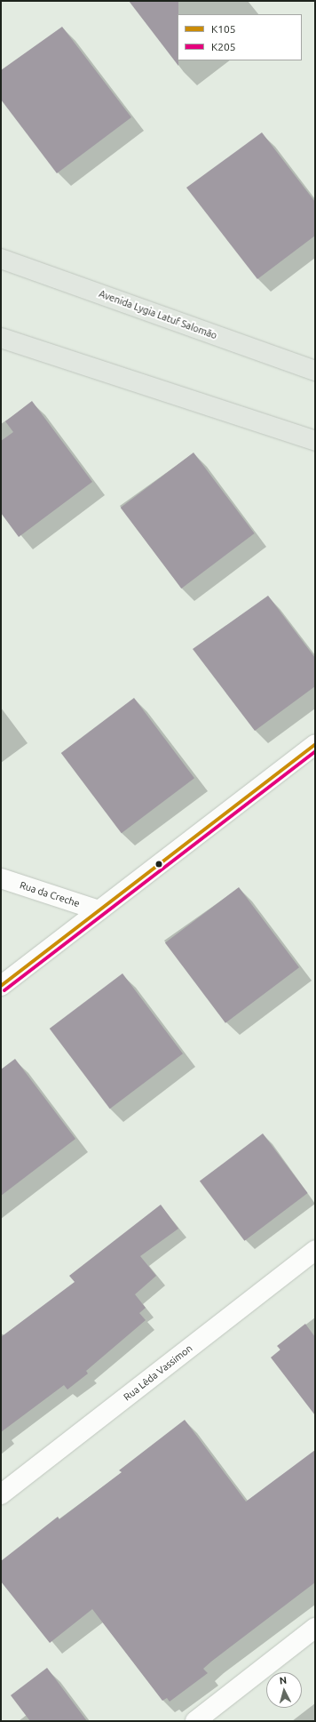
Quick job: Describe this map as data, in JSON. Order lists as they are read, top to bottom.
{
  "streets": {
    "main road": ["Avenida Lygia Latuf Salomão"],
    "street": ["Rua da Creche", "Rua Lêda Vassimon"]
  },
  "lines": ["transit line K105", "transit line K205"],
  "legend": ["K105", "K205"],
  "north": "top"
}
